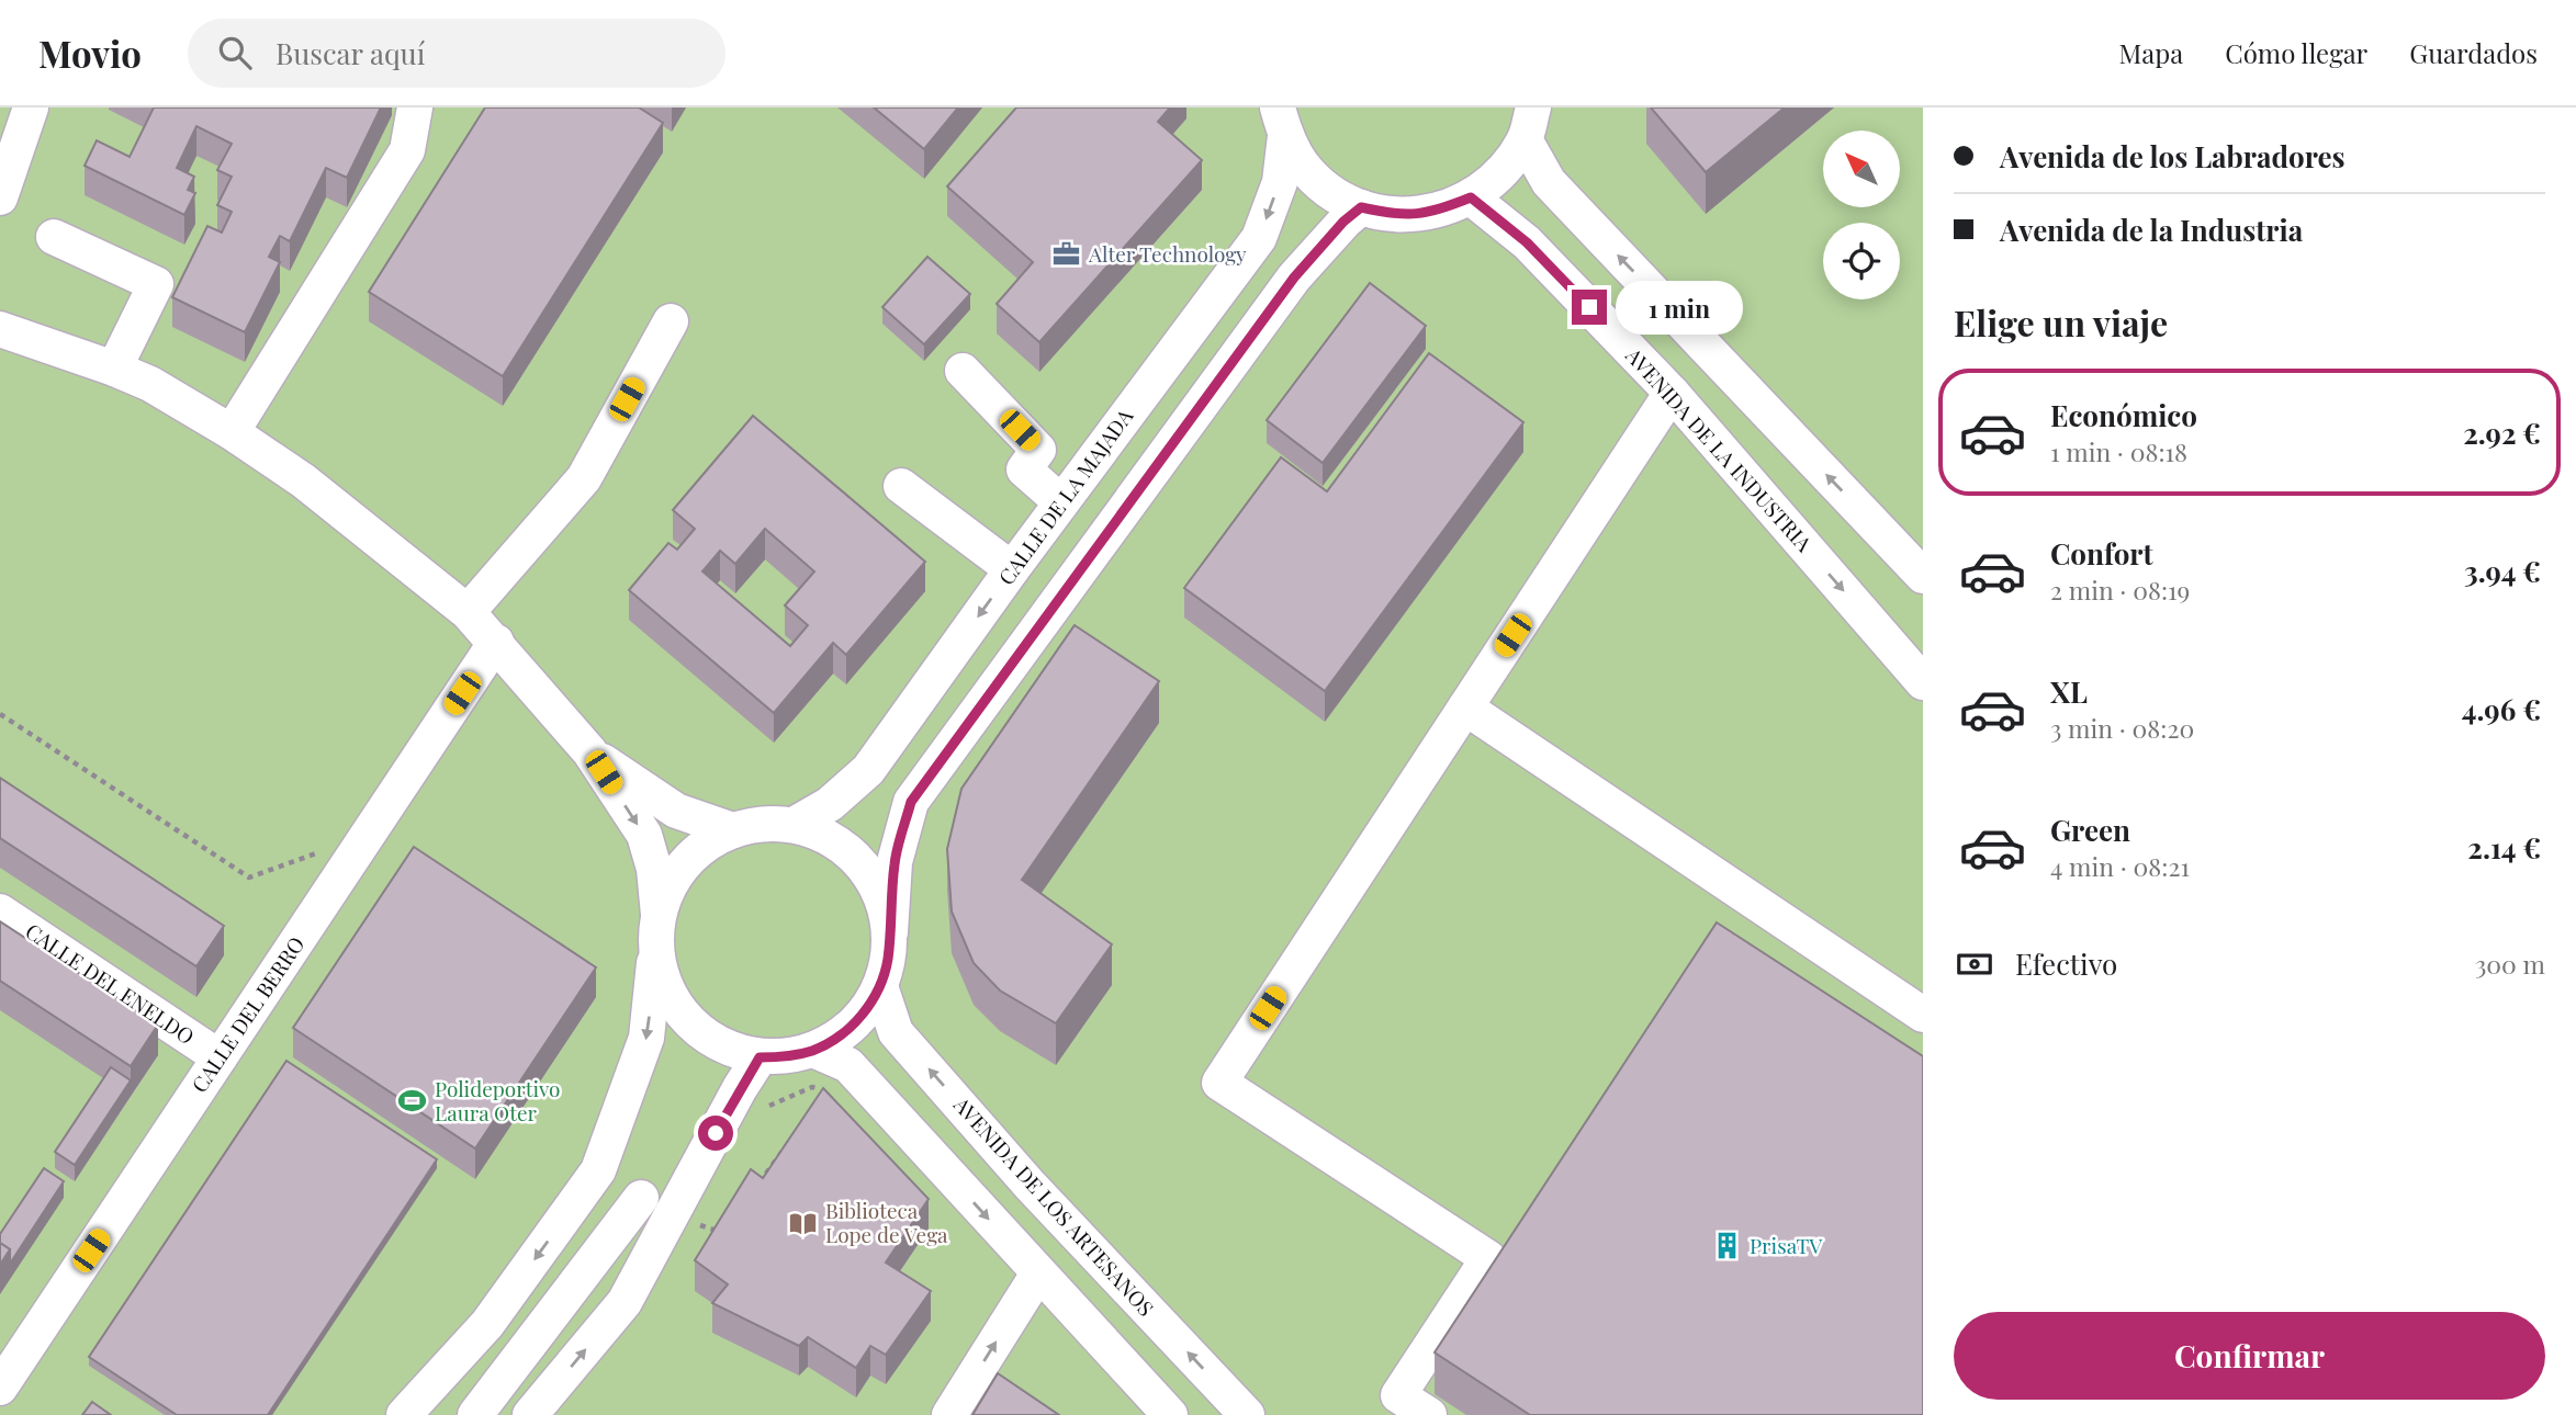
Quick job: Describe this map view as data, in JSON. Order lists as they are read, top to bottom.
{
  "streets": {
    "street": [
      "AVENIDA DE LA INDUSTRIA",
      "CALLE DE LA MAJADA",
      "CALLE DEL ENELDO",
      "CALLE DEL BERRO",
      "AVENIDA DE LOS ARTESANOS"
    ]
  },
  "crossings": [
    ["CALLE DE LA MAJADA", "AVENIDA DE LOS ARTESANOS"],
    ["CALLE DEL ENELDO", "CALLE DEL BERRO"]
  ],
  "places": {
    "office": ["Alter Technology"],
    "sports": ["Polideportivo Laura Oter"],
    "library": ["Biblioteca Lope de Vega"],
    "building": ["PrisaTV"]
  },
  "north": "top left",
  "page": {
    "header": "Movio",
    "search": "Buscar aquí",
    "nav": ["Mapa", "Cómo llegar", "Guardados"],
    "banner": ["Avenida de los Labradores", "Avenida de la Industria"],
    "heading": "Elige un viaje",
    "bubble": "1 min",
    "list": [
      {
        "name": "Económico",
        "note": "1 min · 08:18",
        "value": "2.92 €"
      },
      {
        "name": "Confort",
        "note": "2 min · 08:19",
        "value": "3.94 €"
      },
      {
        "name": "XL",
        "note": "3 min · 08:20",
        "value": "4.96 €"
      },
      {
        "name": "Green",
        "note": "4 min · 08:21",
        "value": "2.14 €"
      }
    ],
    "pay": ["Efectivo", "300 m"],
    "buttons": "Confirmar"
  }
}
